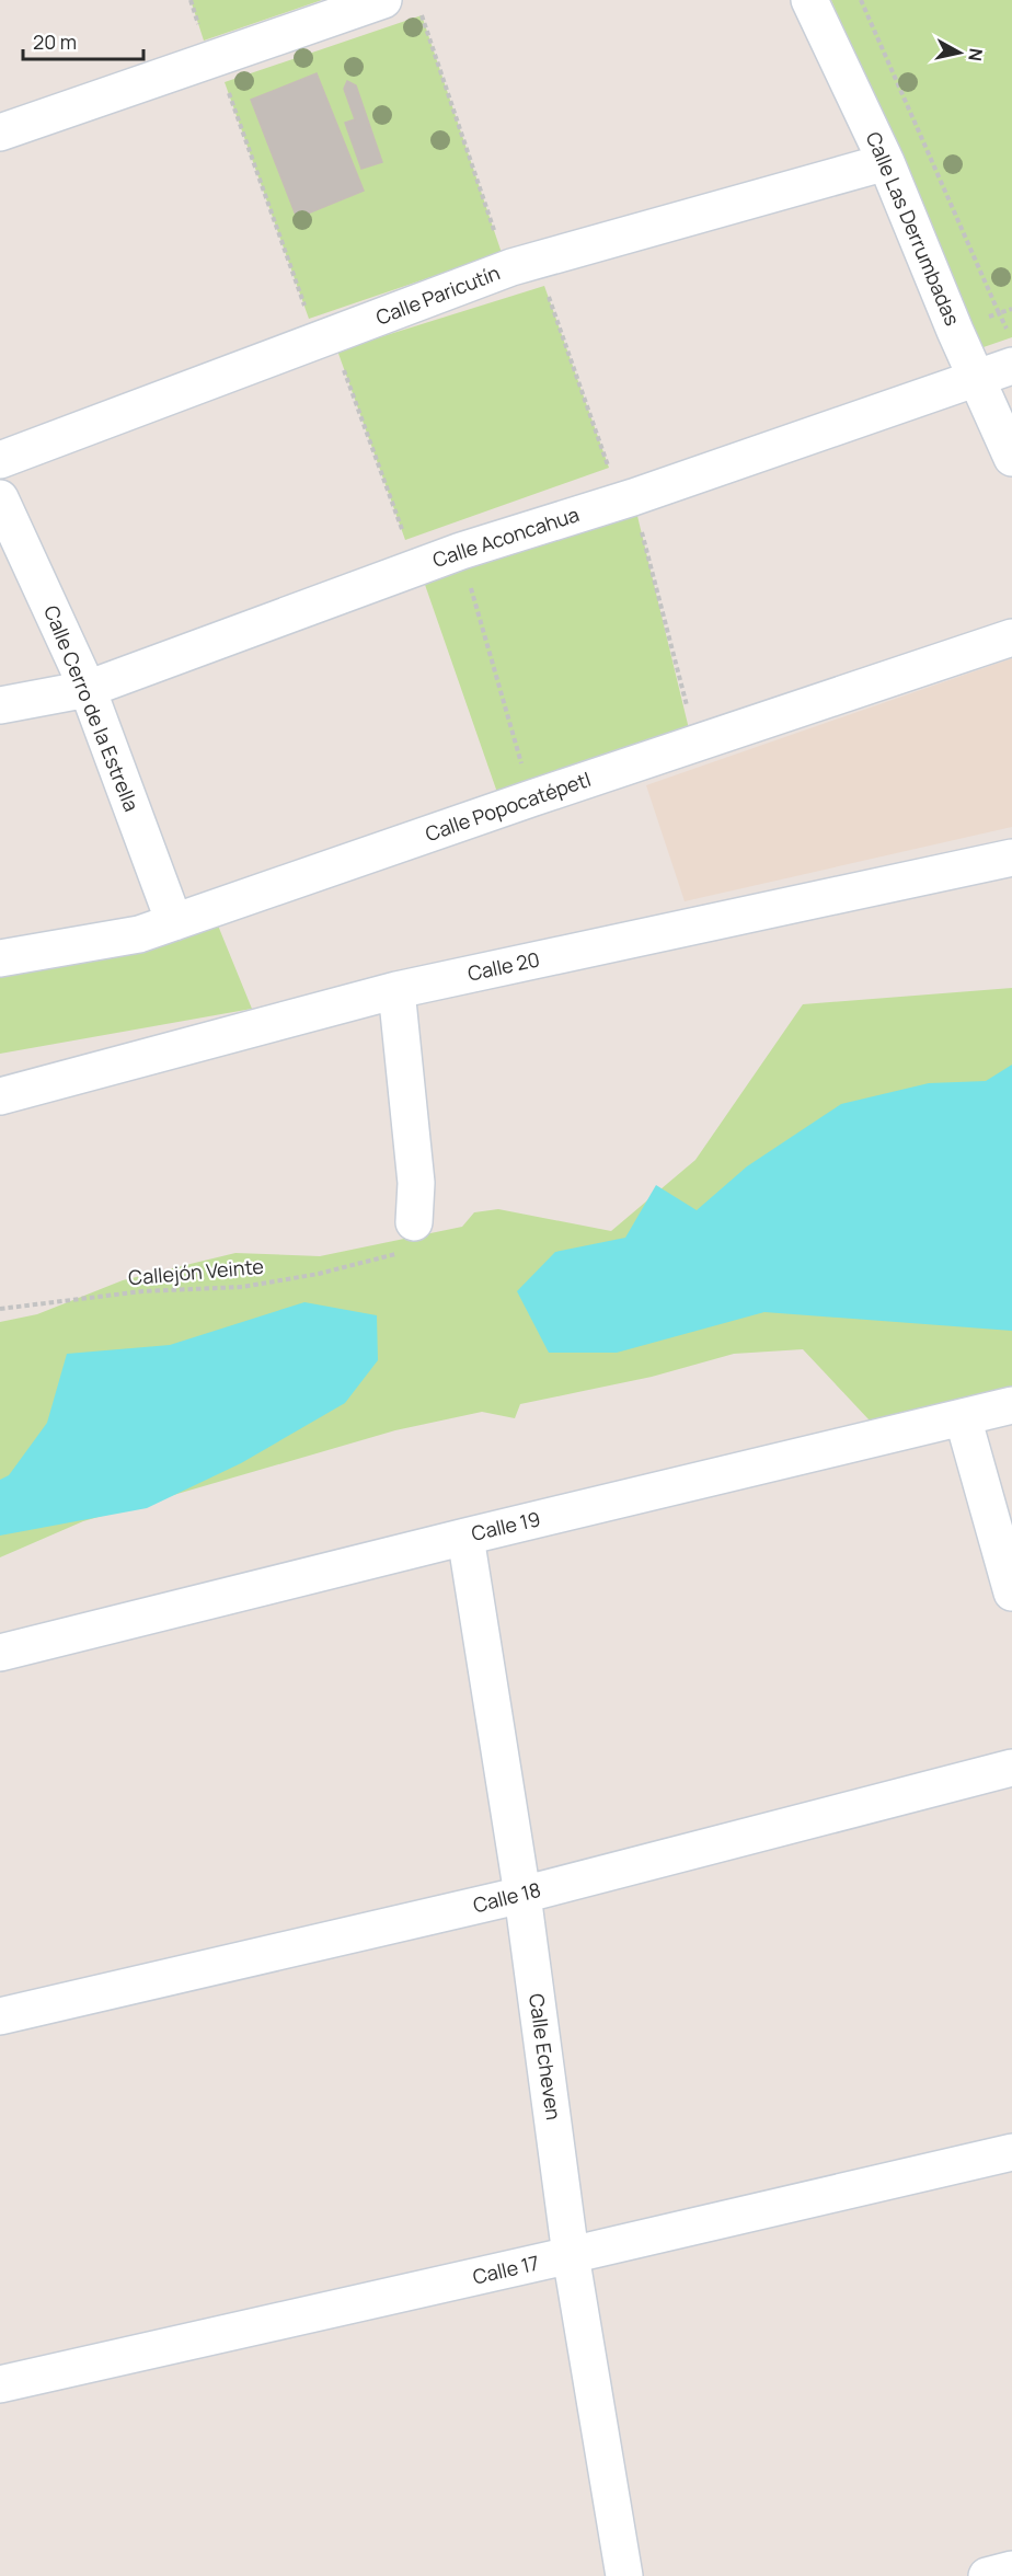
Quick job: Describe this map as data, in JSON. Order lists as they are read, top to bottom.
{
  "streets": {
    "street": [
      "Calle Las Derrumbadas",
      "Calle Paricutín",
      "Calle Aconcahua",
      "Calle Cerro de la Estrella",
      "Calle Popocatépetl",
      "Calle 20",
      "Calle 19",
      "Calle 18",
      "Calle Echeven",
      "Calle 17"
    ],
    "path": ["Callejón Veinte"]
  },
  "crossings": [
    ["Calle Las Derrumbadas", "Calle Paricutín"],
    ["Calle Las Derrumbadas", "Calle Aconcahua"],
    ["Calle Aconcahua", "Calle Cerro de la Estrella"],
    ["Calle Cerro de la Estrella", "Calle Popocatépetl"],
    ["Calle 19", "Calle Echeven"],
    ["Calle 18", "Calle Echeven"],
    ["Calle Echeven", "Calle 17"]
  ],
  "scale_bar": "20 m",
  "north": "right"
}
